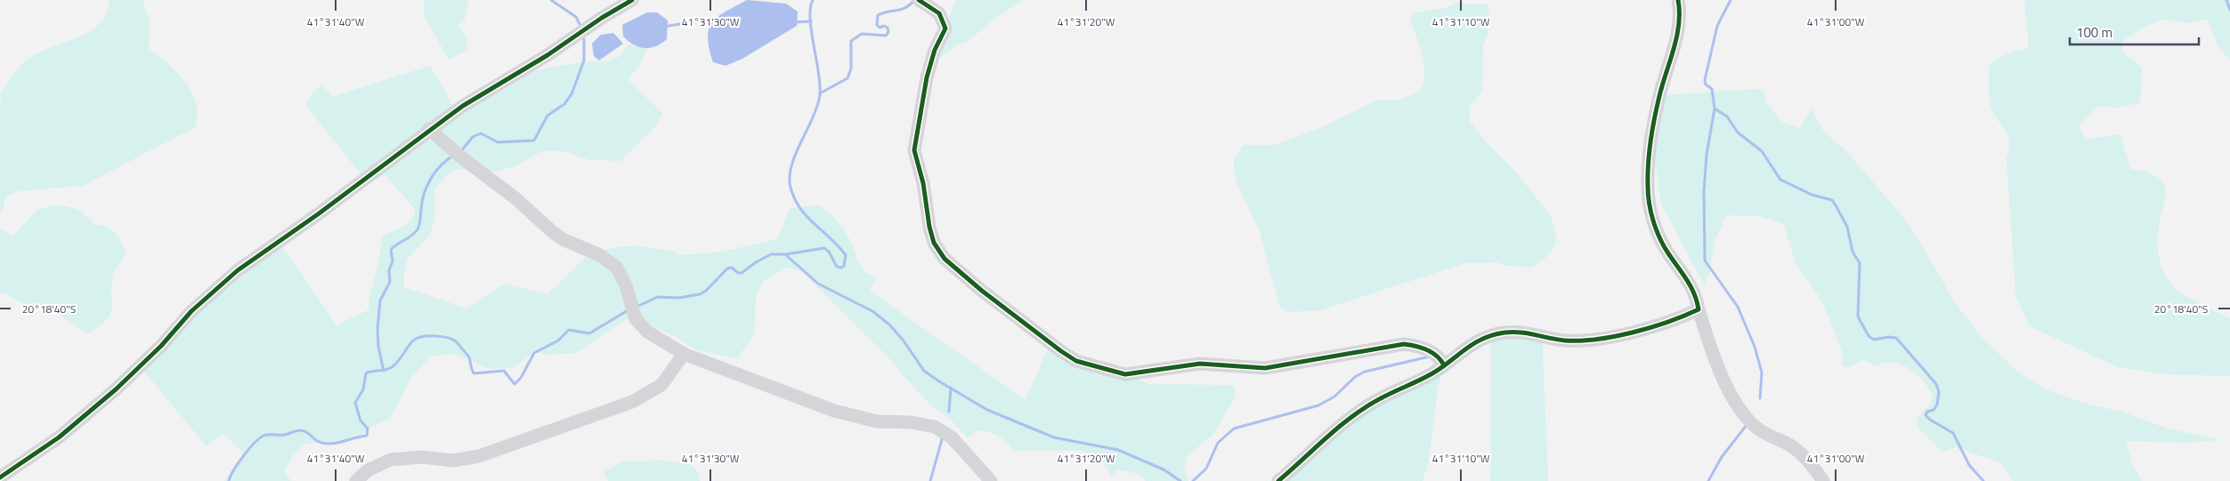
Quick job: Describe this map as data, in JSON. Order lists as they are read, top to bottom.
{
  "scale_bar": "100 m",
  "coordinates": [
    "41°31'40\"W",
    "41°31'30\"W",
    "41°31'20\"W",
    "41°31'10\"W",
    "41°31'00\"W",
    "20°18'40\"S"
  ]
}
